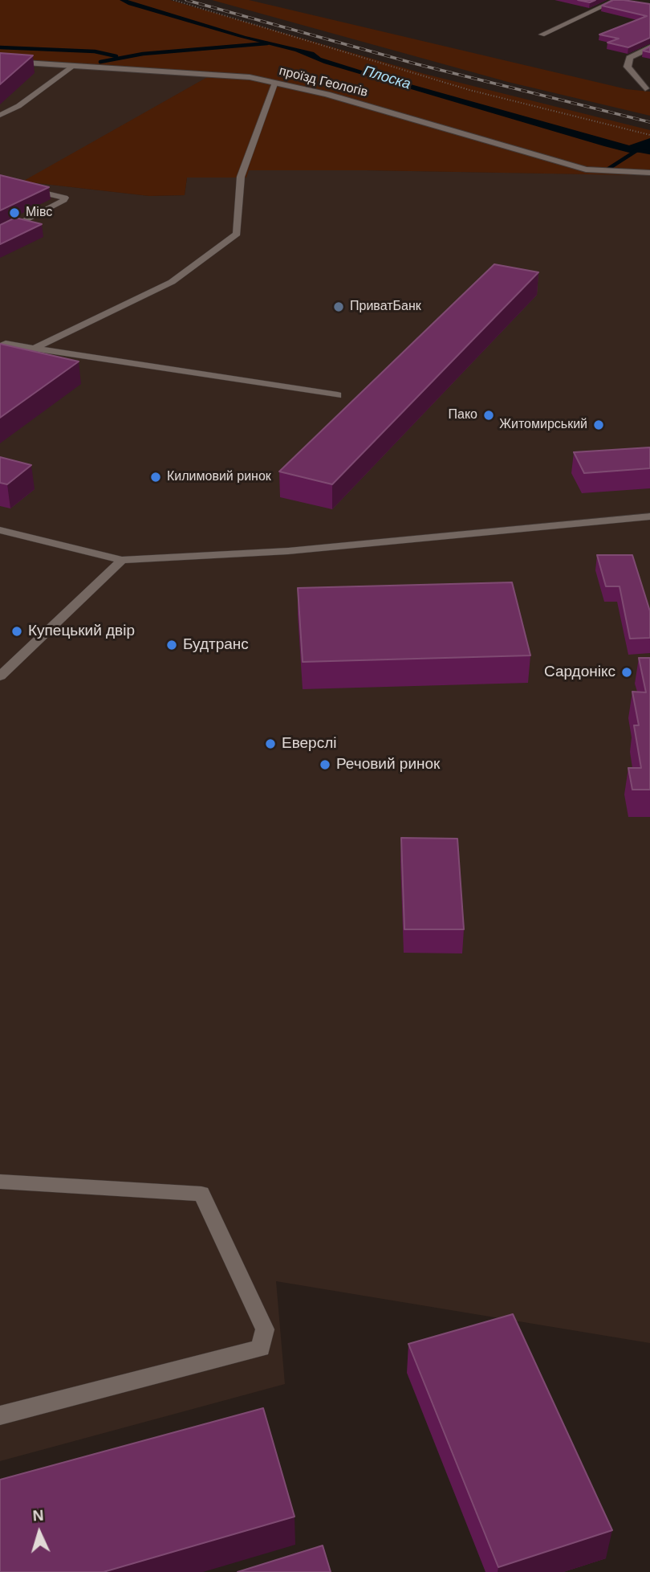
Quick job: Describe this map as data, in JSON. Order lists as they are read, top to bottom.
{
  "streets": {
    "street": ["проїзд Геологів"]
  },
  "water": ["Плоска"],
  "places": [
    "Мівс",
    "ПриватБанк",
    "Пако",
    "Житомирський",
    "Килимовий ринок",
    "Купецький двір",
    "Будтранс",
    "Сардонікс",
    "Еверслі",
    "Речовий ринок"
  ],
  "north": "top"
}
